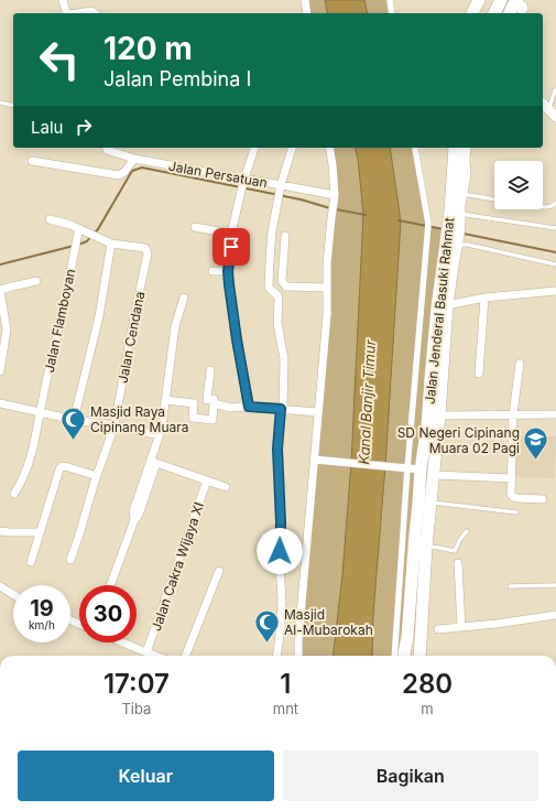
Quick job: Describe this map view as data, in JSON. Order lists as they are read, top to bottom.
{
  "streets": {
    "main road": ["Jalan Jenderal Basuki Rahmat"],
    "street": [
      "Jalan Persatuan",
      "Jalan Flamboyan",
      "Jalan Cendana",
      "Jalan Cakra Wijaya XI"
    ]
  },
  "water": ["Kanal Banjir Timur"],
  "places": {
    "mosque": ["Masjid Raya Cipinang Muara", "Masjid Al-Mubarokah"],
    "school or university": ["SD Negeri Cipinang Muara 02 Pagi"]
  },
  "page": {
    "turn": ["120 m", "Jalan Pembina I"],
    "then": "Lalu",
    "speed": "19 km/h",
    "limit": "30",
    "eta": [
      "17:07",
      "Tiba",
      "1",
      "mnt",
      "280",
      "m"
    ],
    "buttons": ["Keluar", "Bagikan"]
  }
}
